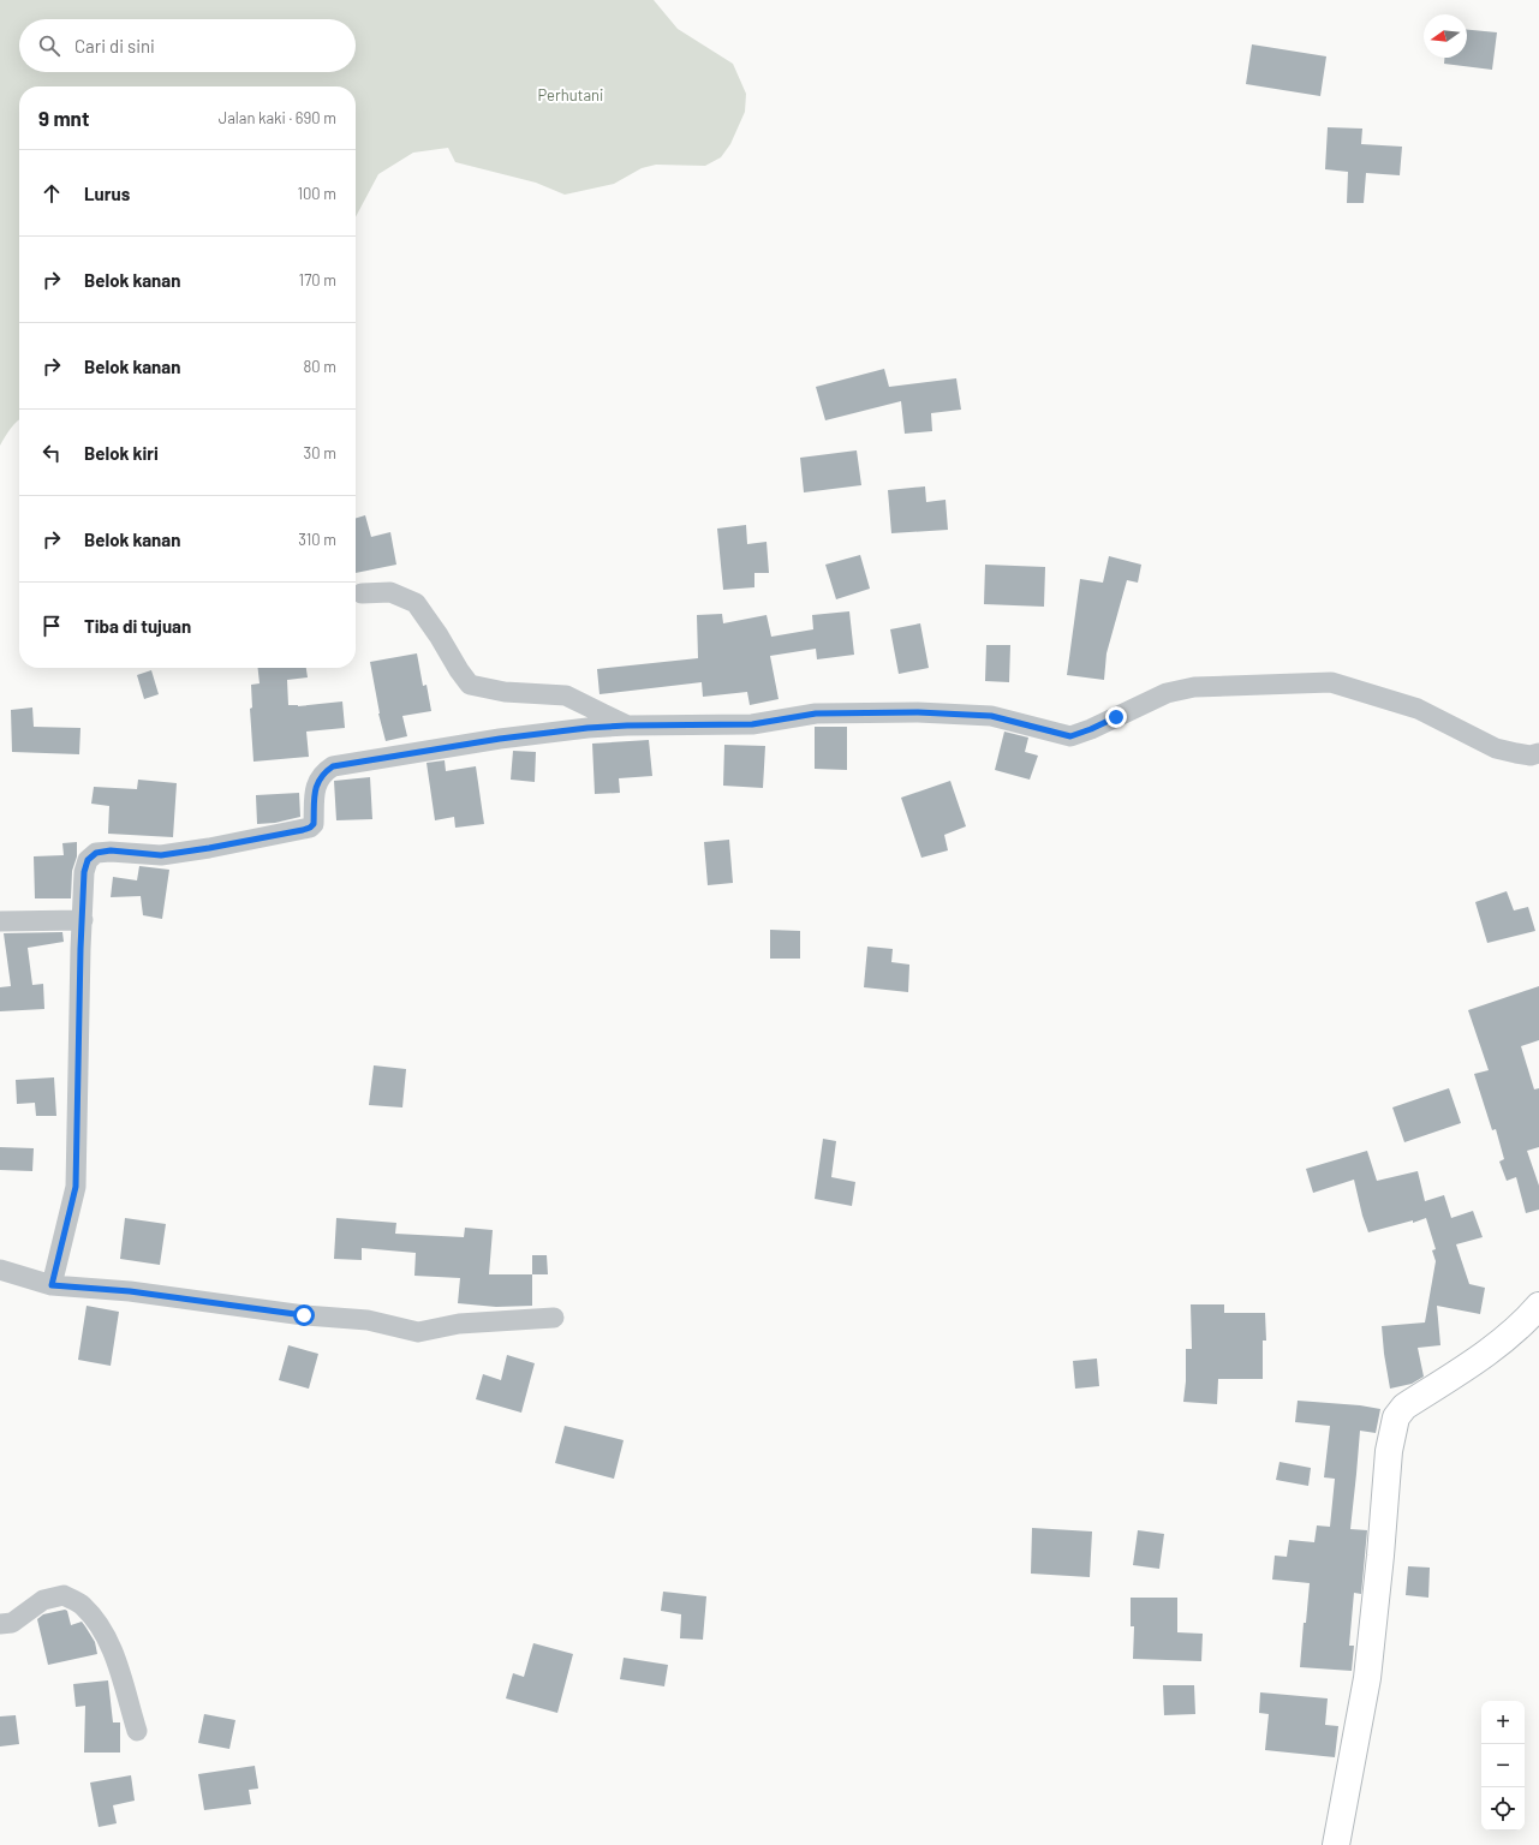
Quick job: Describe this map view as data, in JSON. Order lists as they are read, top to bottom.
{
  "parks": ["Perhutani"],
  "north": "left",
  "page": {
    "search": "Cari di sini",
    "heading": ["9 mnt", "Jalan kaki · 690 m"],
    "list": [
      ["Lurus", "100 m"],
      ["Belok kanan", "170 m"],
      ["Belok kanan", "80 m"],
      ["Belok kiri", "30 m"],
      ["Belok kanan", "310 m"],
      "Tiba di tujuan"
    ],
    "map_buttons": ["+", "−"]
  }
}
